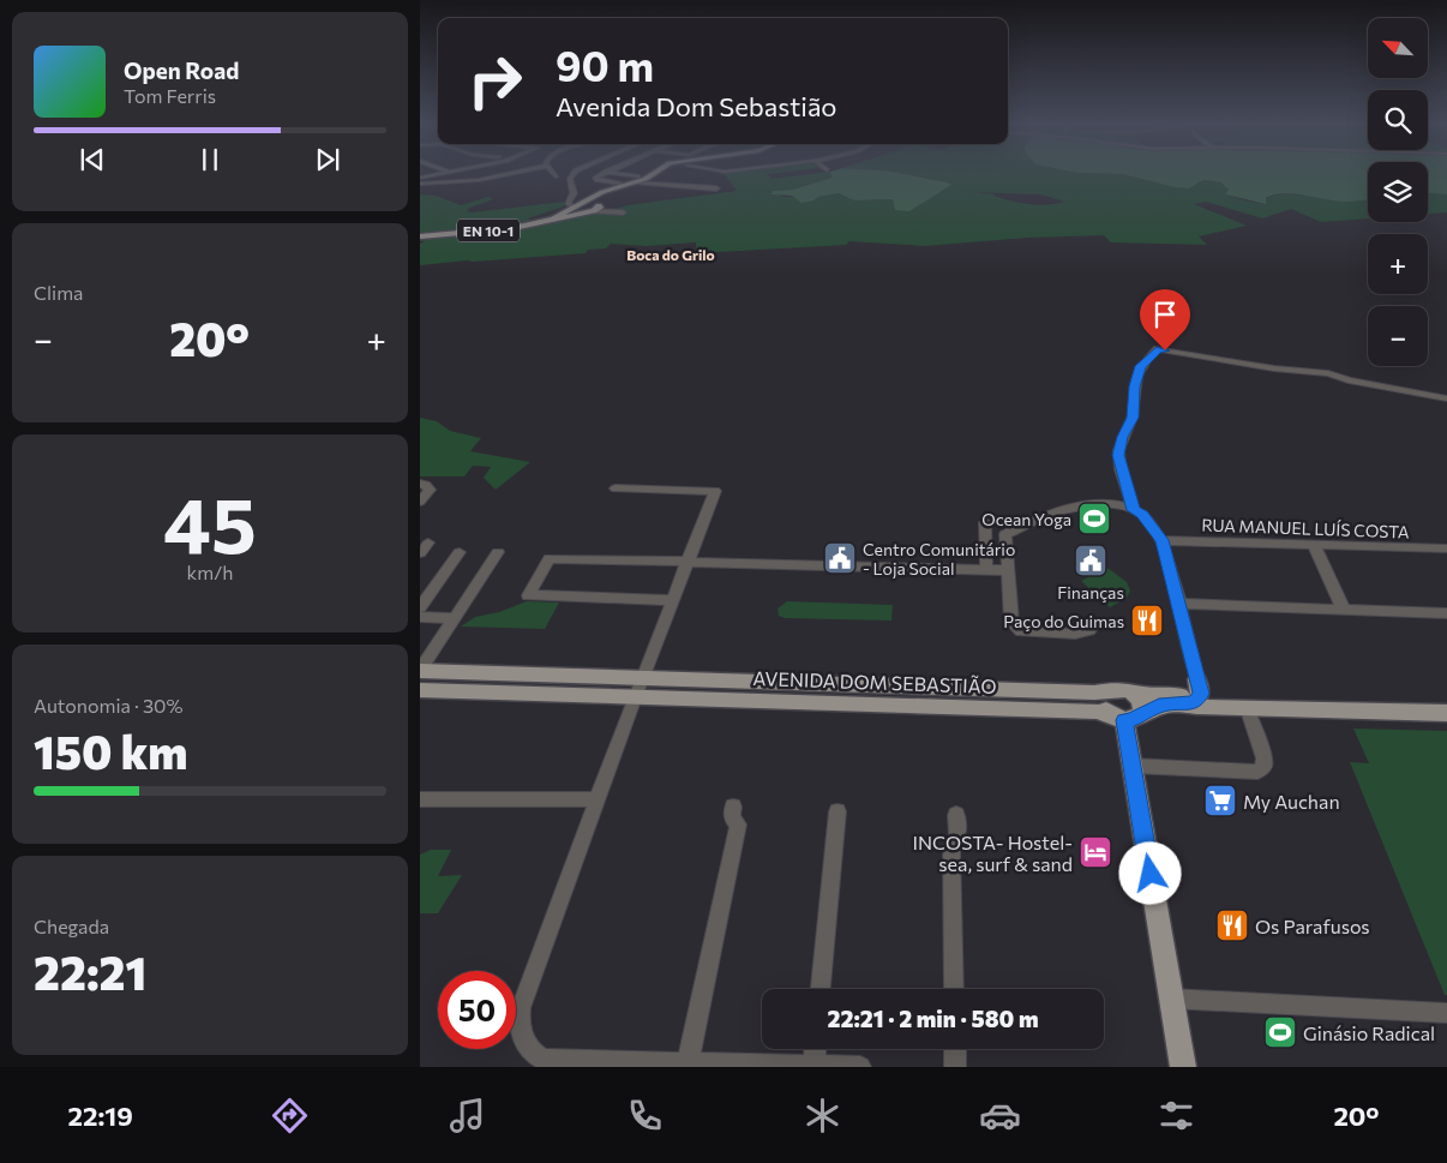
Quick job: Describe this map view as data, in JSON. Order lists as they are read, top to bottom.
{
  "streets": {
    "main road": ["EN 10-1", "AVENIDA DOM SEBASTIÃO"],
    "street": ["RUA MANUEL LUÍS COSTA"]
  },
  "districts": ["Boca do Grilo"],
  "places": {
    "sports": ["Ocean Yoga", "Ginásio Radical"],
    "public building": ["Centro Comunitário - Loja Social", "Finanças"],
    "restaurant": ["Paço do Guimas", "Os Parafusos"],
    "supermarket": ["My Auchan"],
    "hotel": ["INCOSTA- Hostel- sea, surf & sand"]
  },
  "north": "top left",
  "page": {
    "map_buttons": ["+", "−"],
    "turn": ["90 m", "Avenida Dom Sebastião"],
    "song": ["Open Road", "Tom Ferris"],
    "tile": [
      "Clima",
      ["45", "km/h"],
      ["Autonomia · 30%", "150 km"],
      ["Chegada", "22:21"]
    ],
    "heat": ["−", "20°", "+"],
    "limit": "50",
    "trip": "22:21 · 2 min · 580 m",
    "tabs": ["22:19", "20°"]
  }
}
